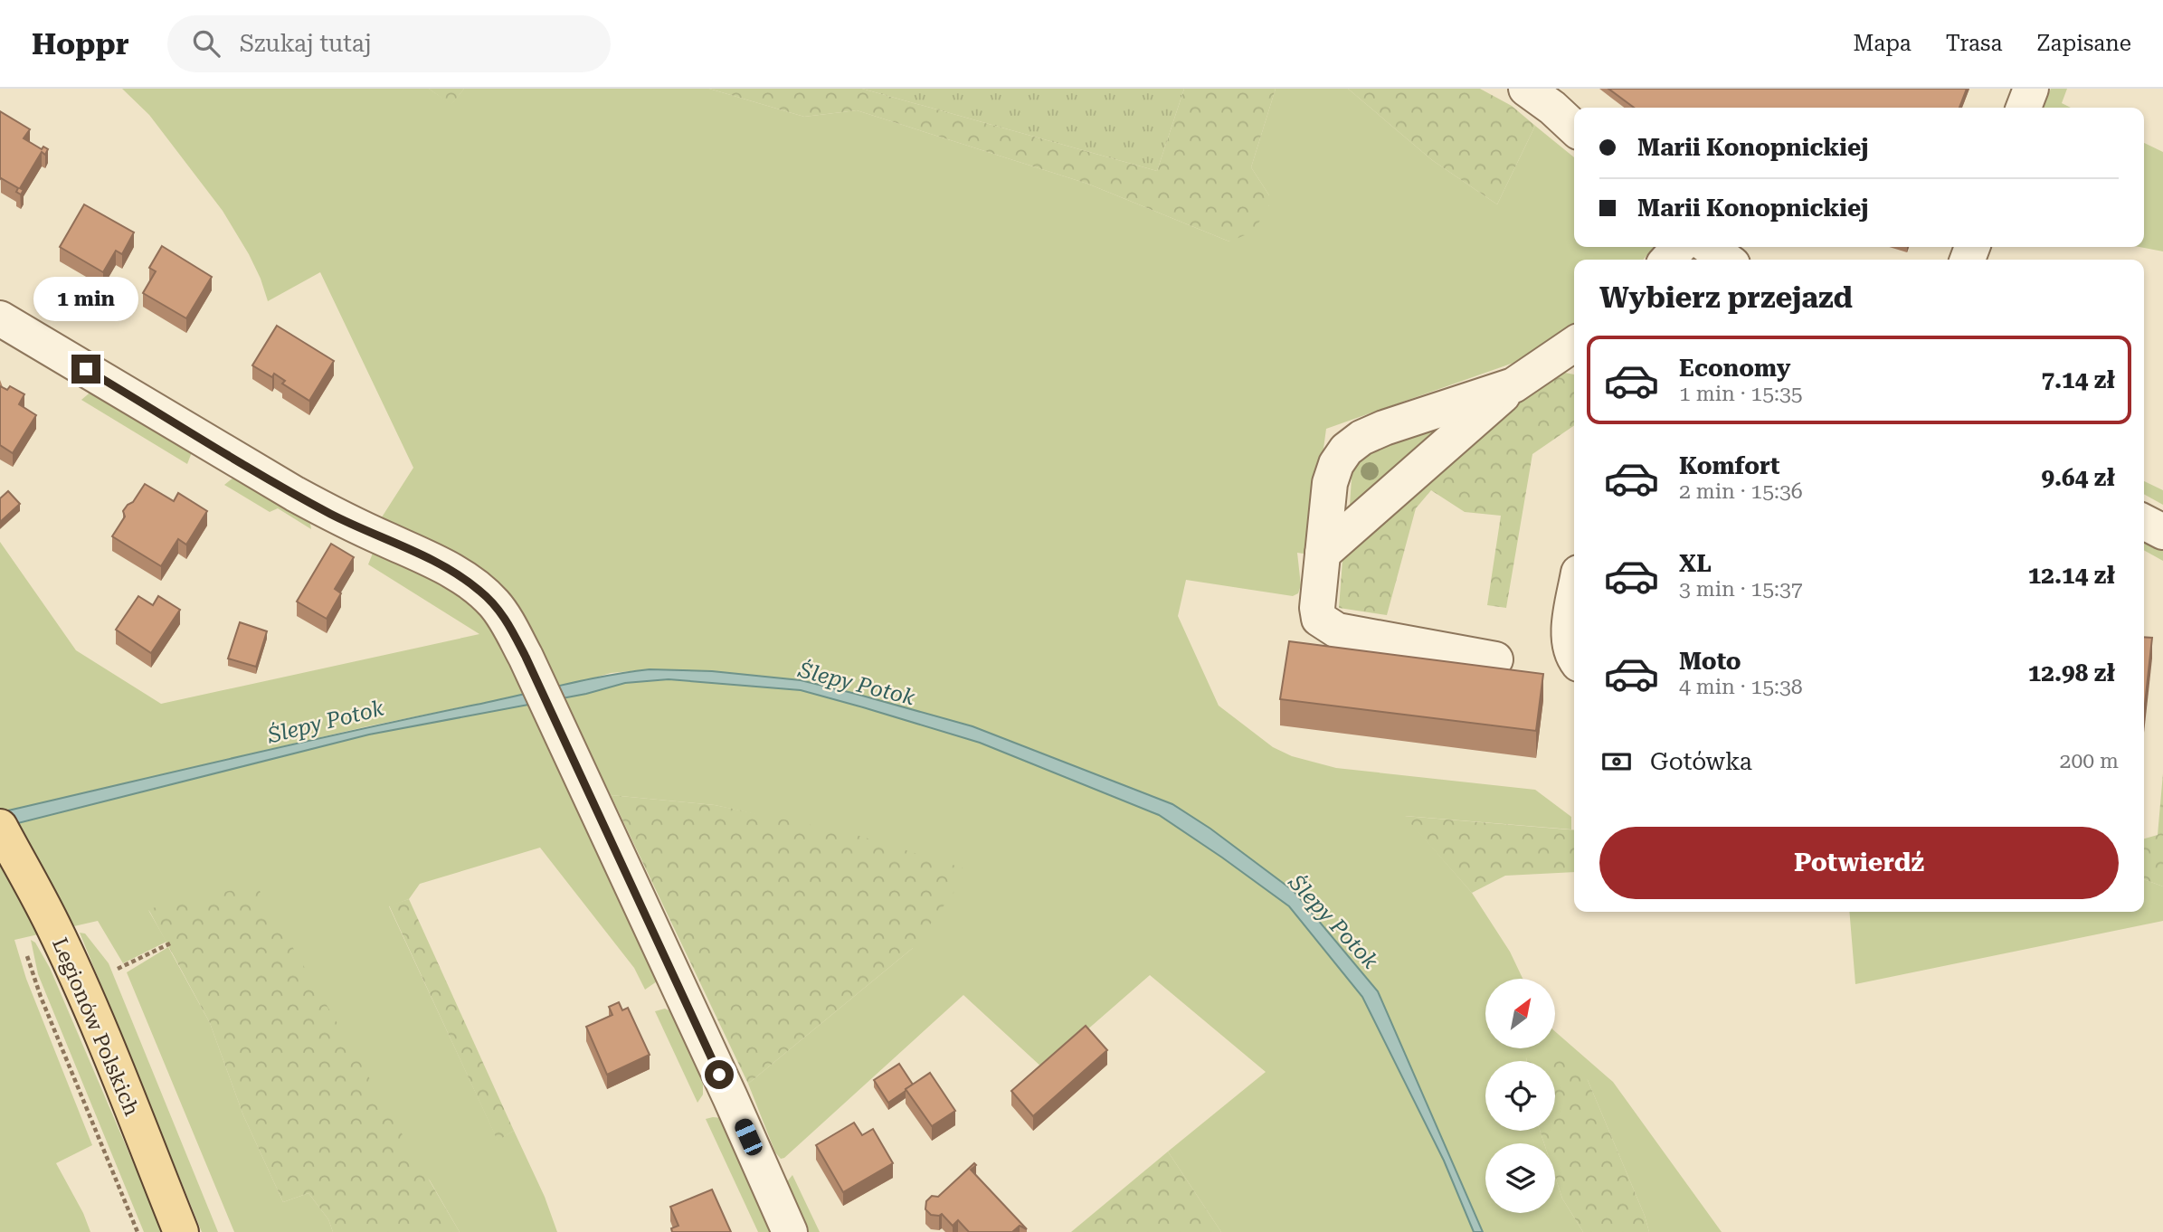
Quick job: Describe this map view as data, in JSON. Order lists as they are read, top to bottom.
{
  "streets": {
    "main road": ["Legionów Polskich"]
  },
  "water": ["Ślepy Potok"],
  "north": "top right",
  "page": {
    "header": "Hoppr",
    "search": "Szukaj tutaj",
    "nav": ["Mapa", "Trasa", "Zapisane"],
    "banner": ["Marii Konopnickiej", "Marii Konopnickiej"],
    "heading": "Wybierz przejazd",
    "bubble": "1 min",
    "list": [
      {
        "name": "Economy",
        "note": "1 min · 15:35",
        "value": "7.14 zł"
      },
      {
        "name": "Komfort",
        "note": "2 min · 15:36",
        "value": "9.64 zł"
      },
      {
        "name": "XL",
        "note": "3 min · 15:37",
        "value": "12.14 zł"
      },
      {
        "name": "Moto",
        "note": "4 min · 15:38",
        "value": "12.98 zł"
      }
    ],
    "pay": ["Gotówka", "200 m"],
    "buttons": "Potwierdź"
  }
}
